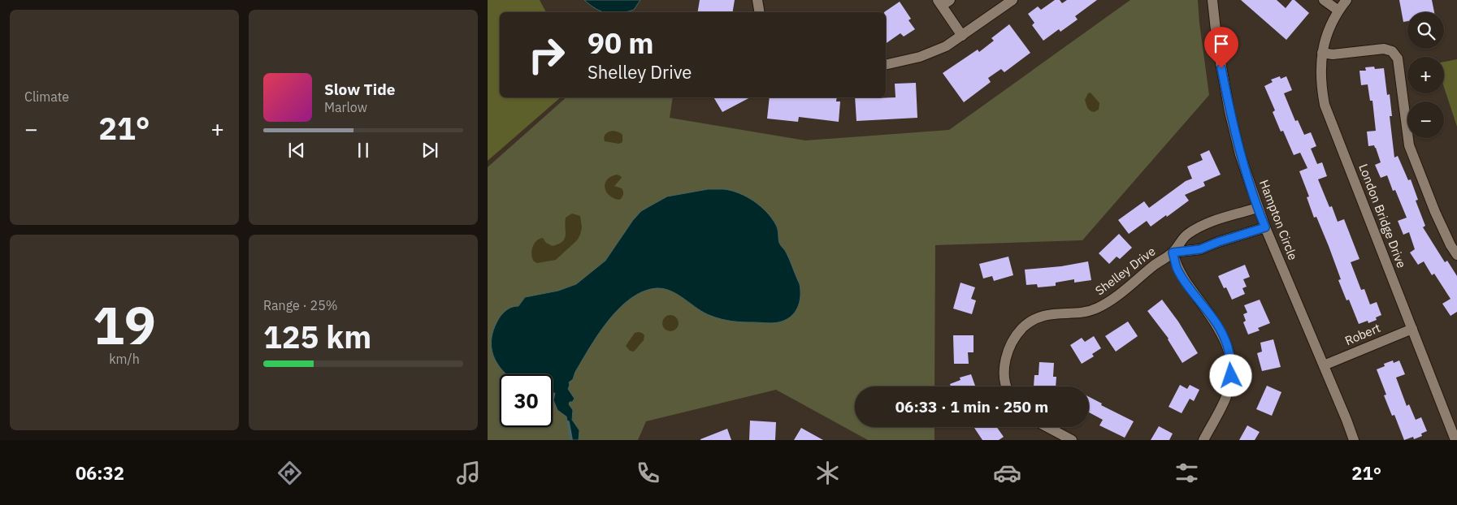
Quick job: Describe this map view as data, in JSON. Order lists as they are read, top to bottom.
{
  "streets": {
    "street": [
      "London Bridge Drive",
      "Hampton Circle",
      "Shelley Drive",
      "Robert"
    ]
  },
  "crossings": [
    ["London Bridge Drive", "Robert"],
    ["Hampton Circle", "Shelley Drive"],
    ["Hampton Circle", "Robert"]
  ],
  "page": {
    "tile": [
      "Climate",
      ["19", "km/h"],
      ["Range · 25%", "125 km"]
    ],
    "map_buttons": ["+", "−"],
    "turn": ["90 m", "Shelley Drive"],
    "song": ["Slow Tide", "Marlow"],
    "heat": ["−", "21°", "+"],
    "limit": "30",
    "trip": "06:33 · 1 min · 250 m",
    "tabs": ["06:32", "21°"]
  }
}
